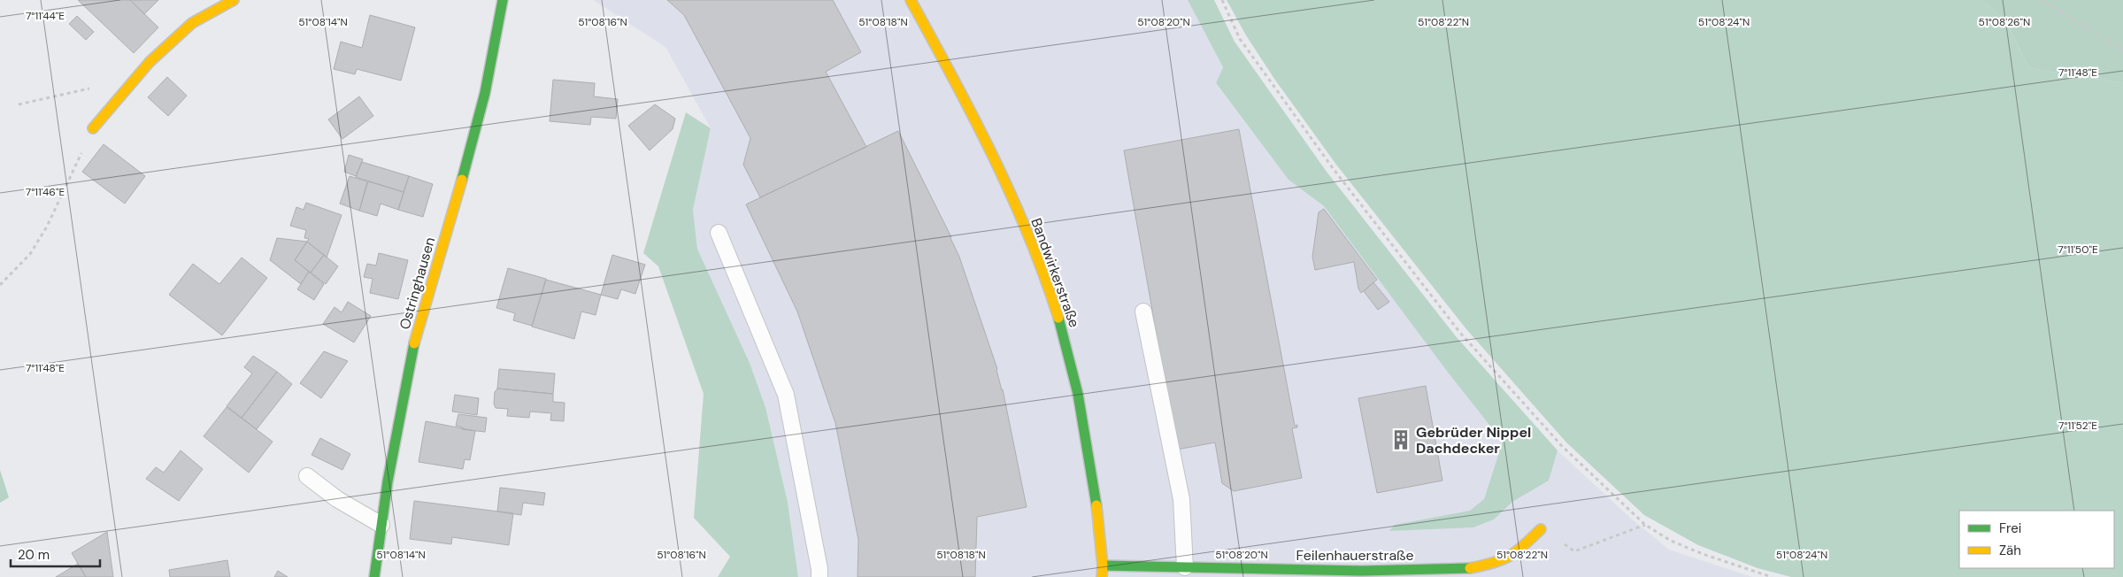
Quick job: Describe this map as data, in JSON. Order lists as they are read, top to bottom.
{
  "streets": {
    "street": ["Bandwirkerstraße", "Ostringhausen", "Feilenhauerstraße"]
  },
  "crossings": [
    ["Bandwirkerstraße", "Feilenhauerstraße"]
  ],
  "places": {
    "building": ["Gebrüder Nippel Dachdecker"]
  },
  "legend": ["Frei", "Zäh"],
  "scale_bar": "20 m",
  "coordinates": [
    "7°11'44\"E",
    "51°08'14\"N",
    "51°08'16\"N",
    "51°08'18\"N",
    "51°08'20\"N",
    "51°08'22\"N",
    "51°08'24\"N",
    "51°08'26\"N",
    "7°11'48\"E",
    "7°11'46\"E",
    "7°11'50\"E",
    "7°11'52\"E"
  ]
}
